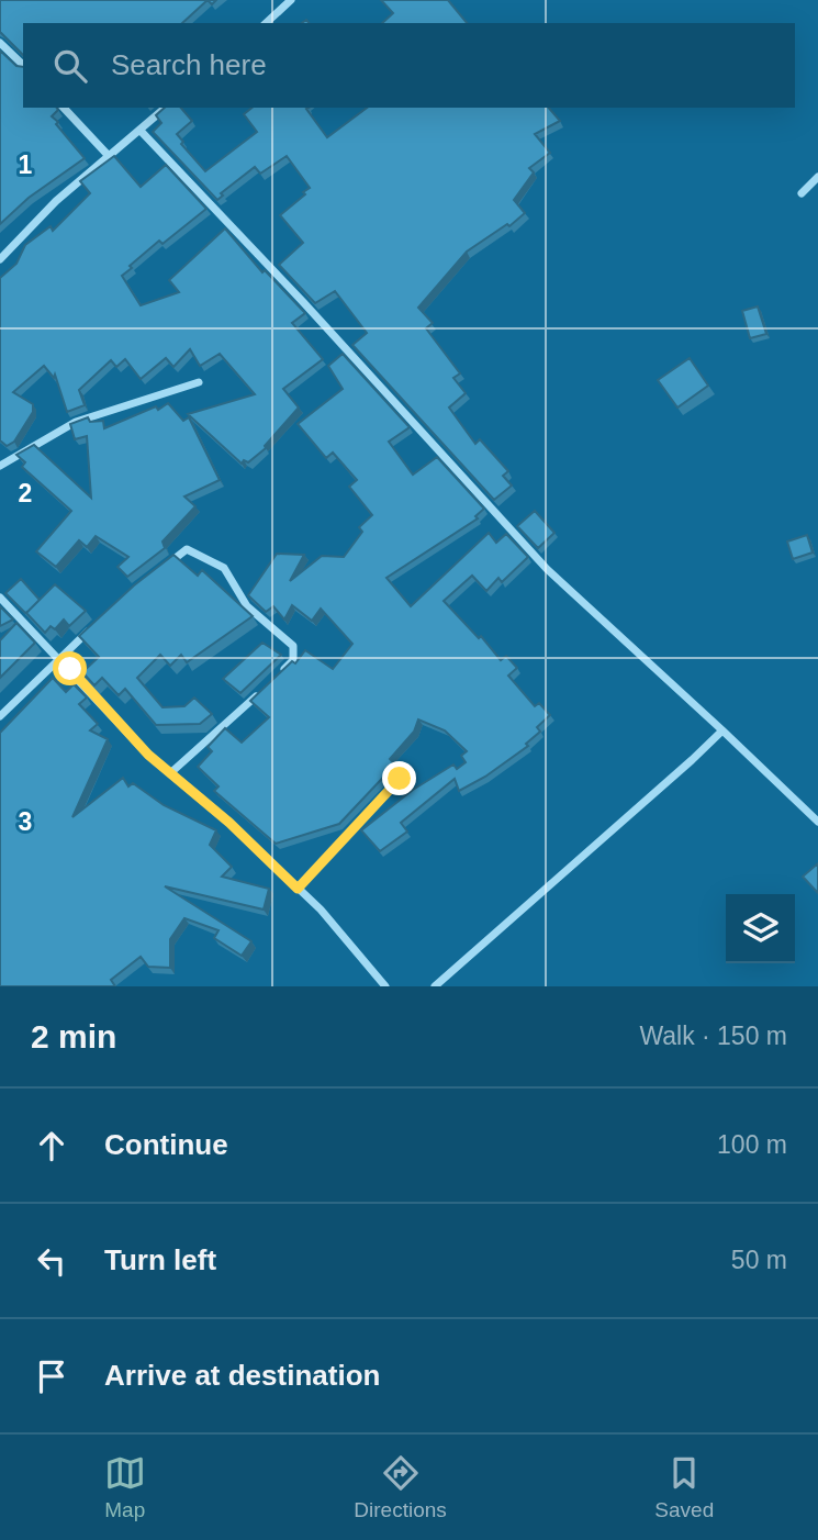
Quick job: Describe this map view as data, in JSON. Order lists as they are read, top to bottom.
{
  "page": {
    "search": "Search here",
    "heading": ["2 min", "Walk · 150 m"],
    "list": [
      ["Continue", "100 m"],
      ["Turn left", "50 m"],
      "Arrive at destination"
    ],
    "nav": ["Map", "Directions", "Saved"]
  },
  "grid": {
    "rows": ["1", "2", "3"]
  }
}
